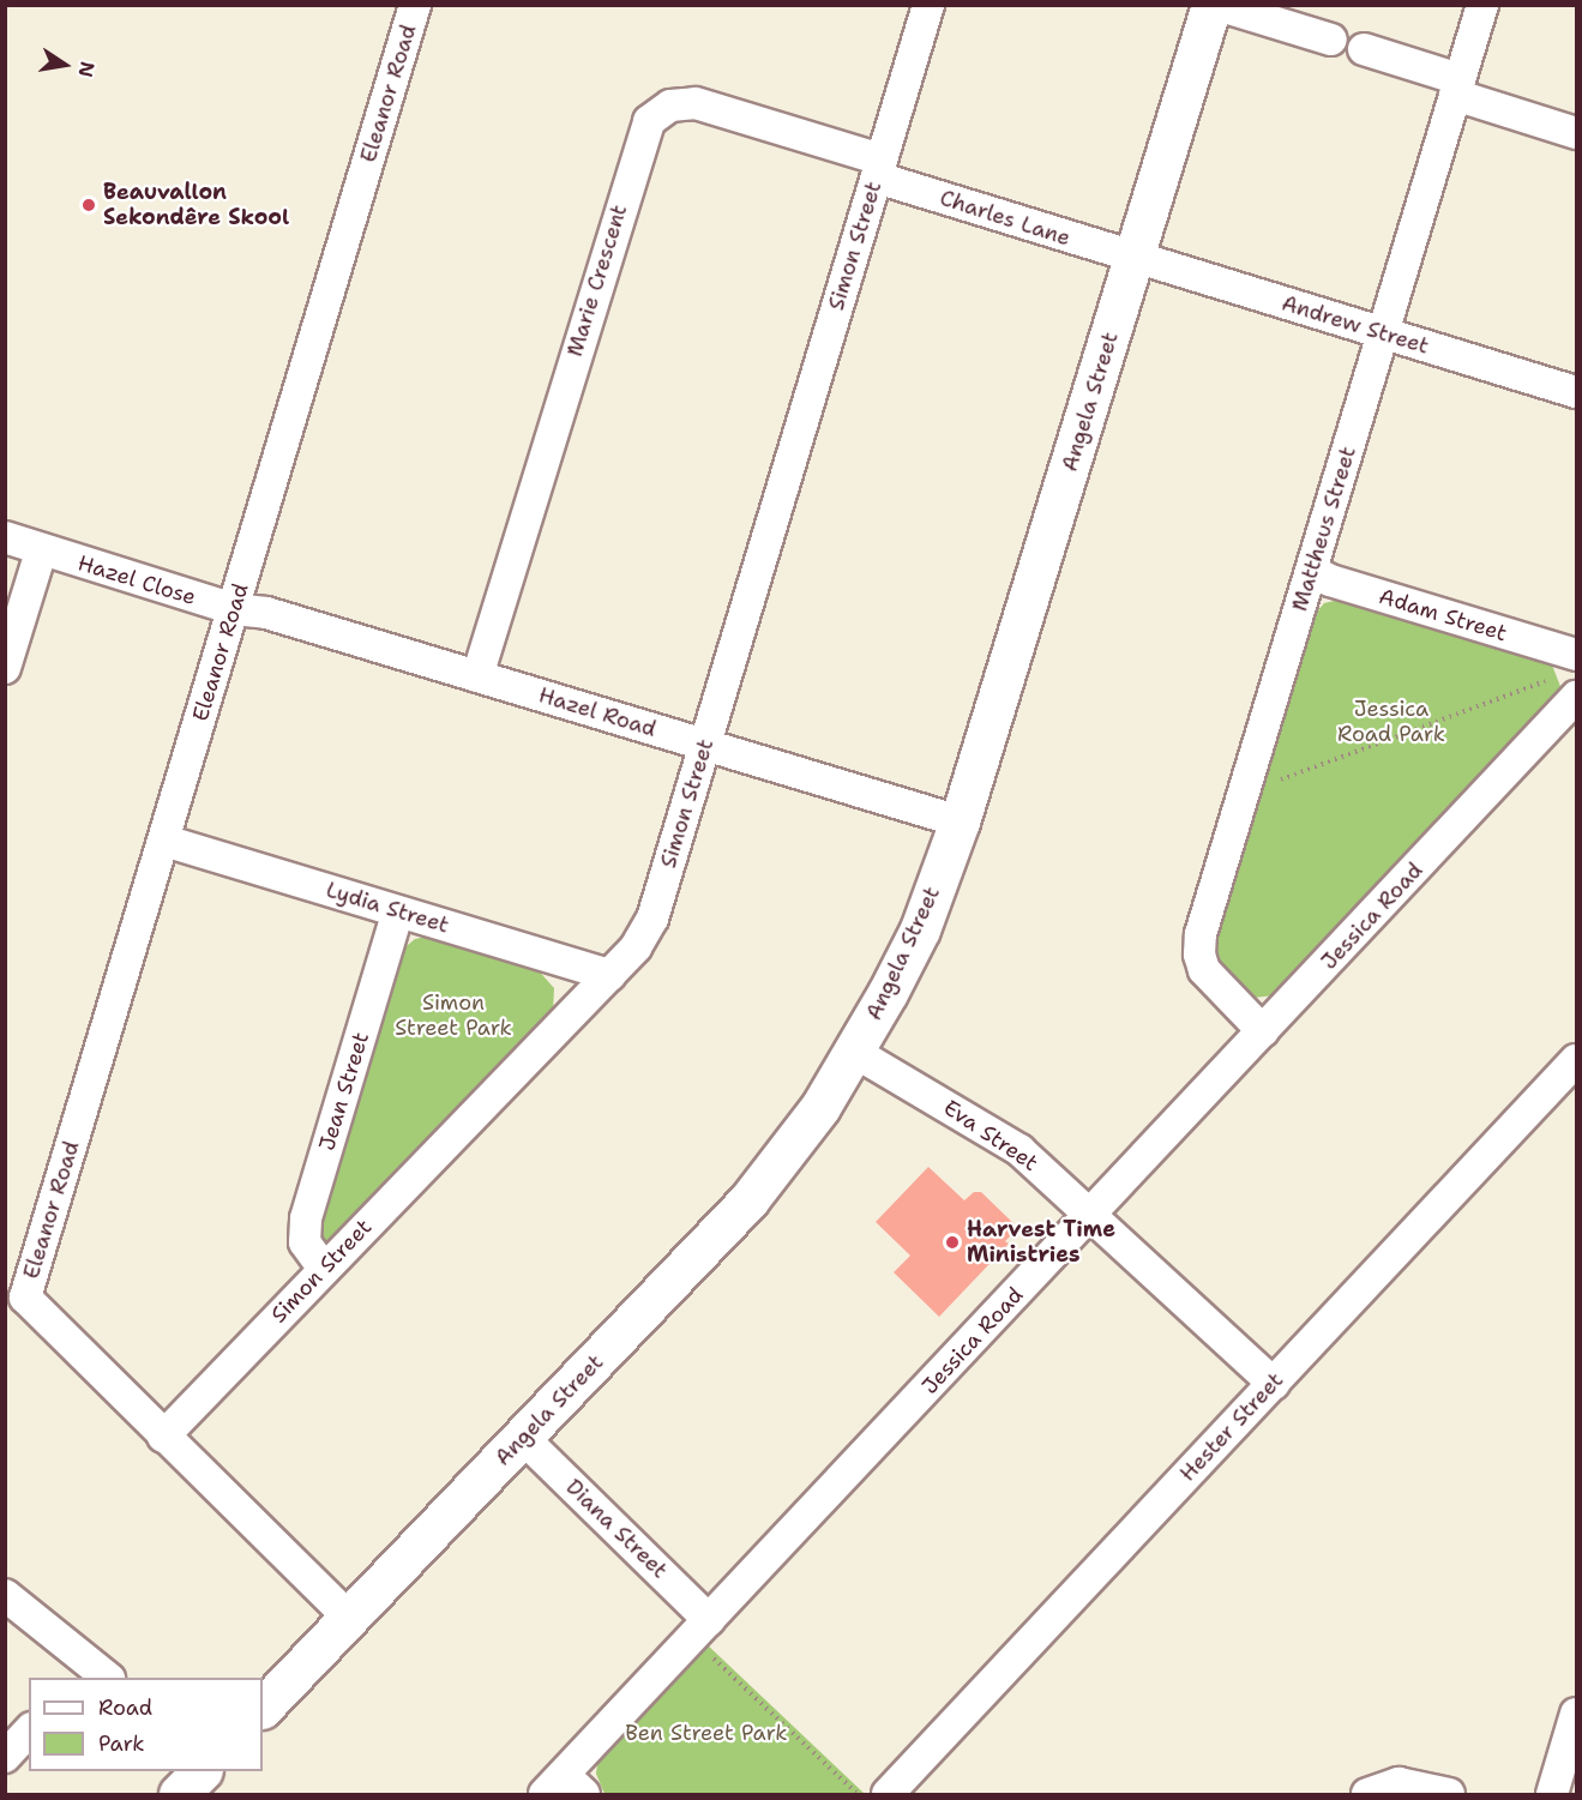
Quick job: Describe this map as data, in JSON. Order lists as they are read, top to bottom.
{
  "streets": {
    "street": [
      "Eleanor Road",
      "Charles Lane",
      "Simon Street",
      "Marie Crescent",
      "Andrew Street",
      "Angela Street",
      "Mattheus Street",
      "Hazel Close",
      "Adam Street",
      "Hazel Road",
      "Lydia Street",
      "Jessica Road",
      "Jean Street",
      "Eva Street",
      "Hester Street",
      "Diana Street"
    ]
  },
  "crossings": [
    ["Eleanor Road", "Simon Street"],
    ["Eleanor Road", "Angela Street"],
    ["Eleanor Road", "Hazel Close"],
    ["Eleanor Road", "Hazel Road"],
    ["Eleanor Road", "Lydia Street"],
    ["Charles Lane", "Simon Street"],
    ["Charles Lane", "Marie Crescent"],
    ["Charles Lane", "Andrew Street"],
    ["Charles Lane", "Angela Street"],
    ["Simon Street", "Marie Crescent"],
    ["Simon Street", "Hazel Road"],
    ["Simon Street", "Lydia Street"],
    ["Simon Street", "Jean Street"],
    ["Marie Crescent", "Hazel Road"],
    ["Andrew Street", "Angela Street"],
    ["Andrew Street", "Mattheus Street"],
    ["Angela Street", "Hazel Road"],
    ["Angela Street", "Eva Street"],
    ["Angela Street", "Diana Street"],
    ["Mattheus Street", "Adam Street"],
    ["Mattheus Street", "Jessica Road"],
    ["Hazel Close", "Hazel Road"],
    ["Lydia Street", "Jean Street"],
    ["Jessica Road", "Eva Street"],
    ["Jessica Road", "Diana Street"],
    ["Eva Street", "Hester Street"]
  ],
  "parks": ["Jessica Road Park", "Simon Street Park", "Ben Street Park"],
  "places": ["Beauvallon Sekondêre Skool", "Harvest Time Ministries"],
  "legend": ["Road", "Park"],
  "north": "right"
}
